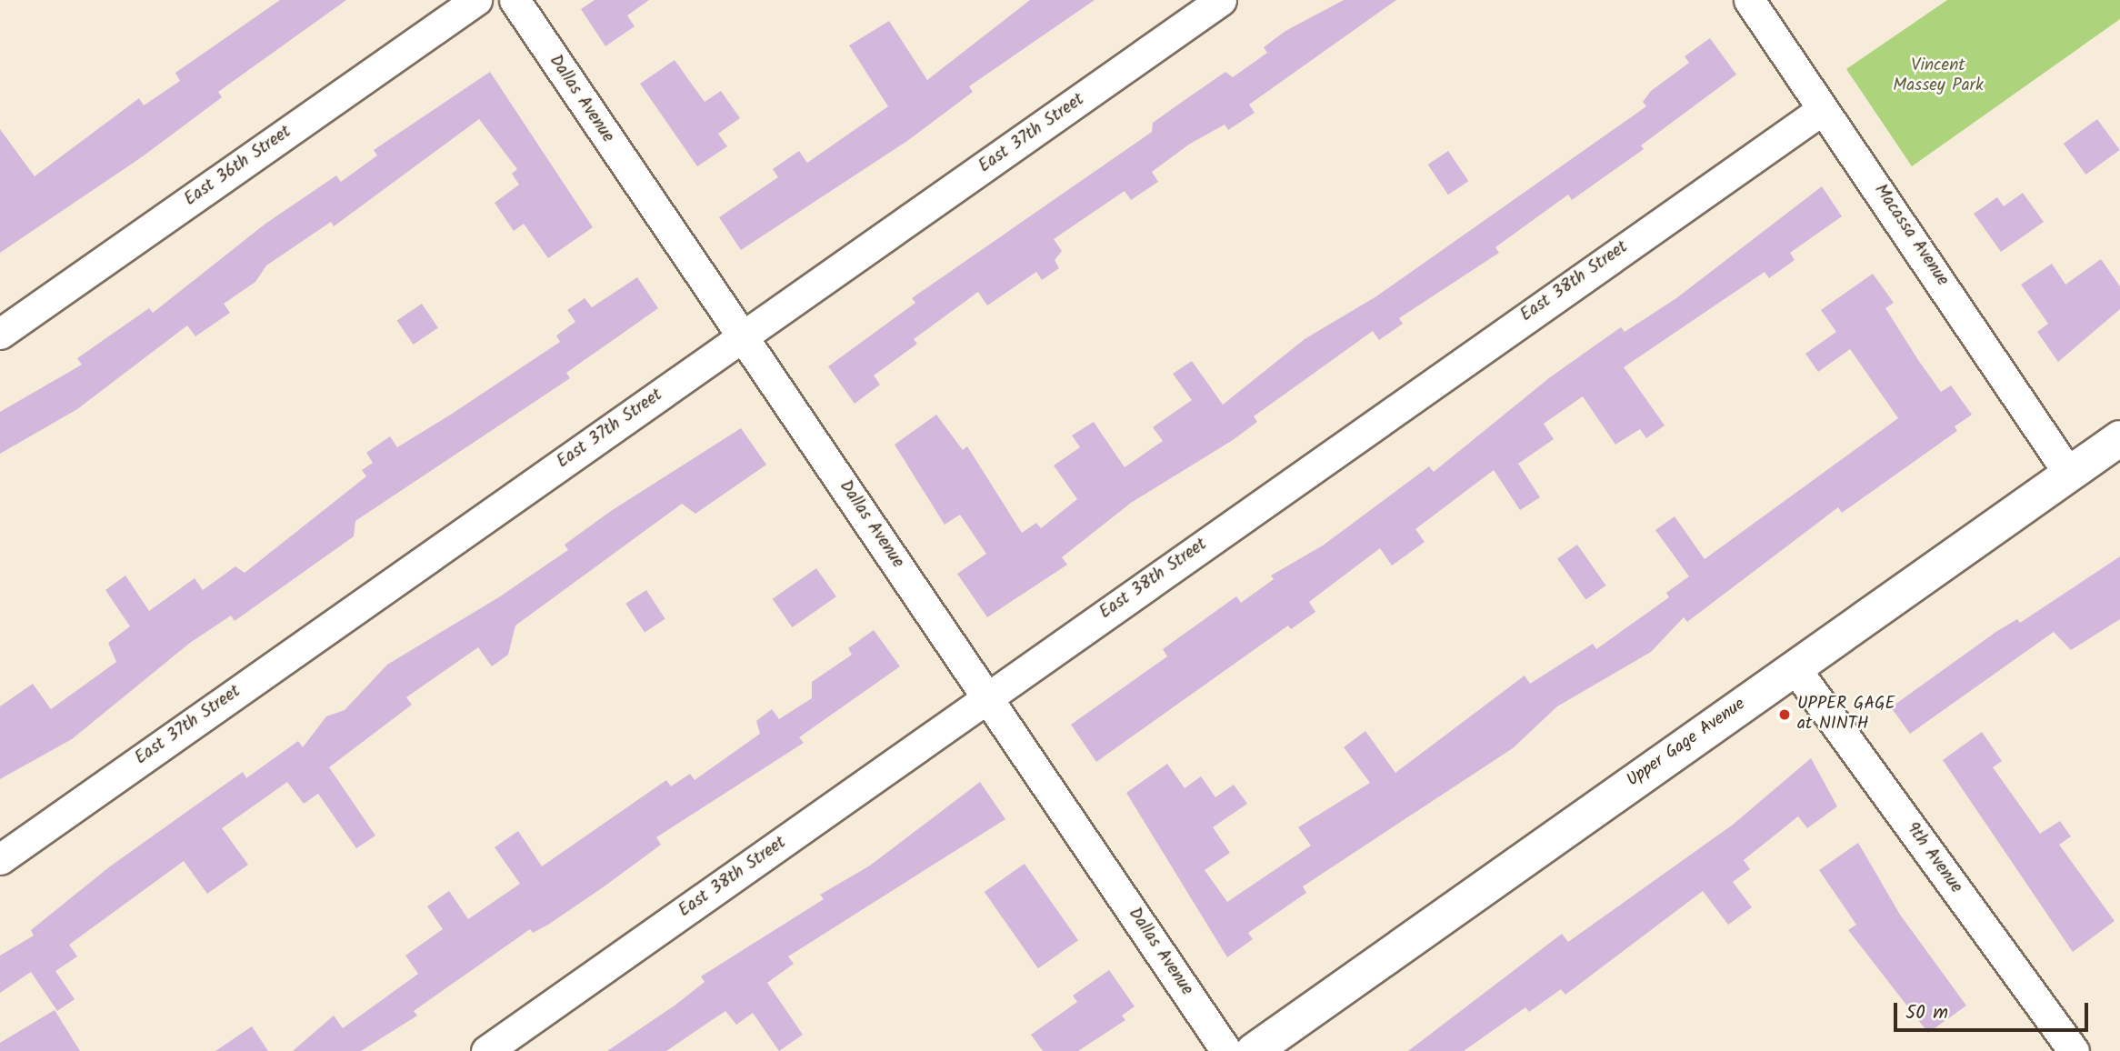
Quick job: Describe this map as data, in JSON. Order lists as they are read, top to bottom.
{
  "streets": {
    "main road": ["Upper Gage Avenue"],
    "street": [
      "Dallas Avenue",
      "East 37th Street",
      "East 36th Street",
      "Macassa Avenue",
      "East 38th Street",
      "9th Avenue"
    ]
  },
  "crossings": [
    ["Dallas Avenue", "East 37th Street"],
    ["Dallas Avenue", "East 38th Street"],
    ["Macassa Avenue", "East 38th Street"],
    ["Macassa Avenue", "Upper Gage Avenue"],
    ["Upper Gage Avenue", "9th Avenue"]
  ],
  "parks": ["Vincent Massey Park"],
  "places": ["UPPER GAGE at NINTH"],
  "scale_bar": "50 m"
}
